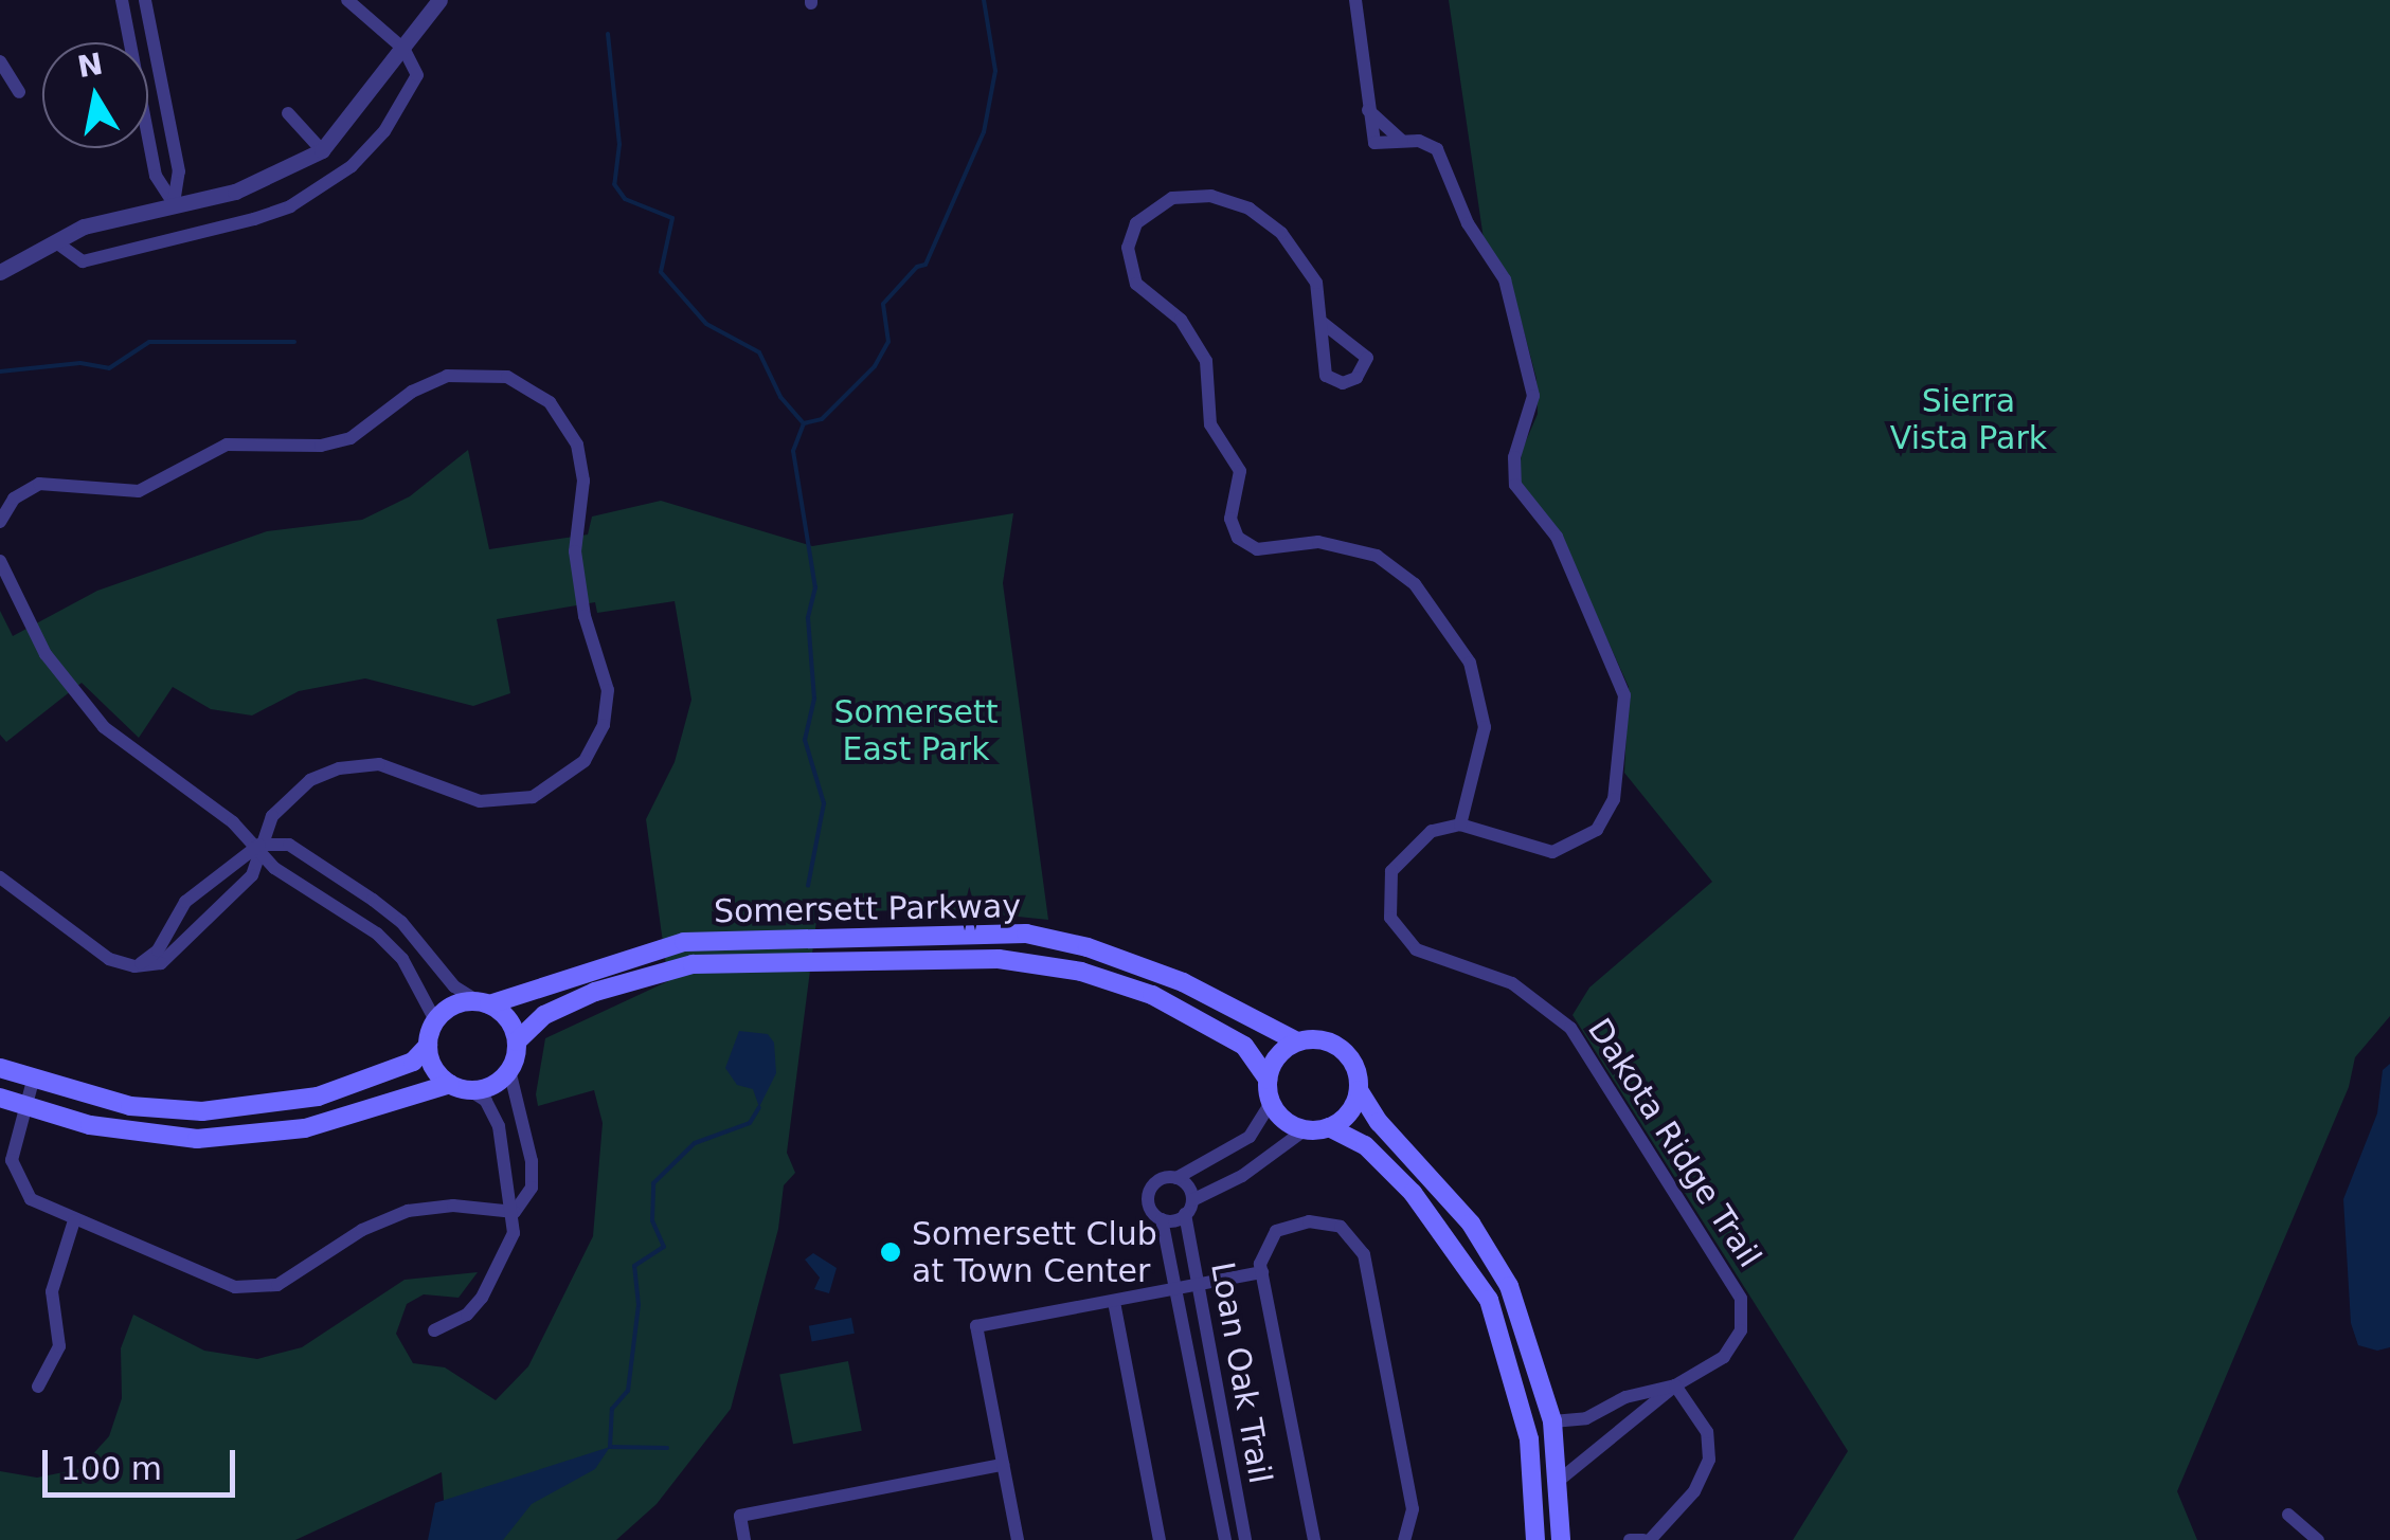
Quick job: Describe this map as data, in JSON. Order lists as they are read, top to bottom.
{
  "streets": {
    "main road": ["Somersett Parkway"],
    "street": ["Dakota Ridge Trail", "Loan Oak Trail"]
  },
  "parks": ["Sierra Vista Park", "Somersett East Park"],
  "places": ["Somersett Club at Town Center"],
  "scale_bar": "100 m",
  "north": "top"
}
